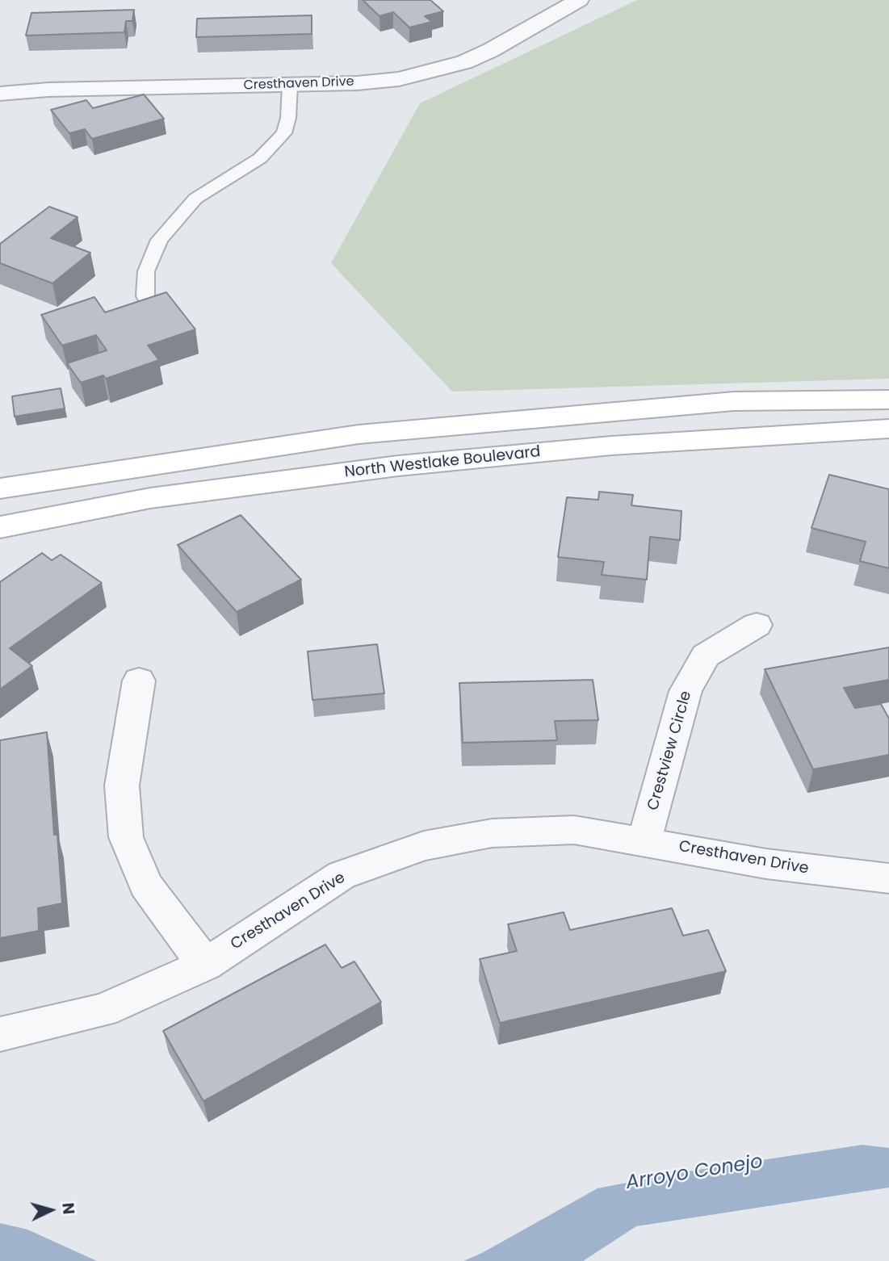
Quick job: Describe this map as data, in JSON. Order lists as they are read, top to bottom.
{
  "streets": {
    "main road": ["North Westlake Boulevard"],
    "street": ["Cresthaven Drive", "Crestview Circle"]
  },
  "crossings": [
    ["Cresthaven Drive", "Crestview Circle"]
  ],
  "water": ["Arroyo Conejo"],
  "north": "right"
}
